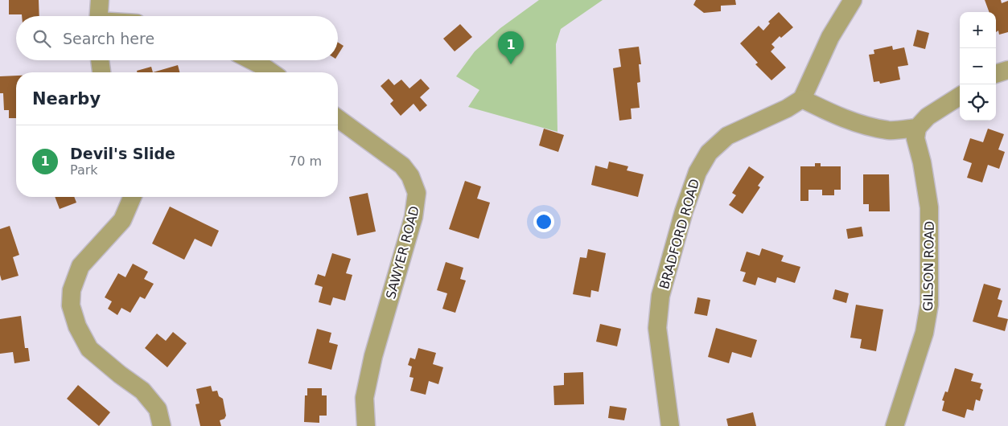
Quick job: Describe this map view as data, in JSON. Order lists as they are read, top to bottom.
{
  "streets": {
    "street": ["BRADFORD ROAD", "SAWYER ROAD", "GILSON ROAD"]
  },
  "page": {
    "map_buttons": ["+", "−"],
    "search": "Search here",
    "pins": "1",
    "heading": "Nearby",
    "list": [
      {
        "mark": "1",
        "name": "Devil's Slide",
        "note": "Park",
        "value": "70 m"
      }
    ]
  }
}
